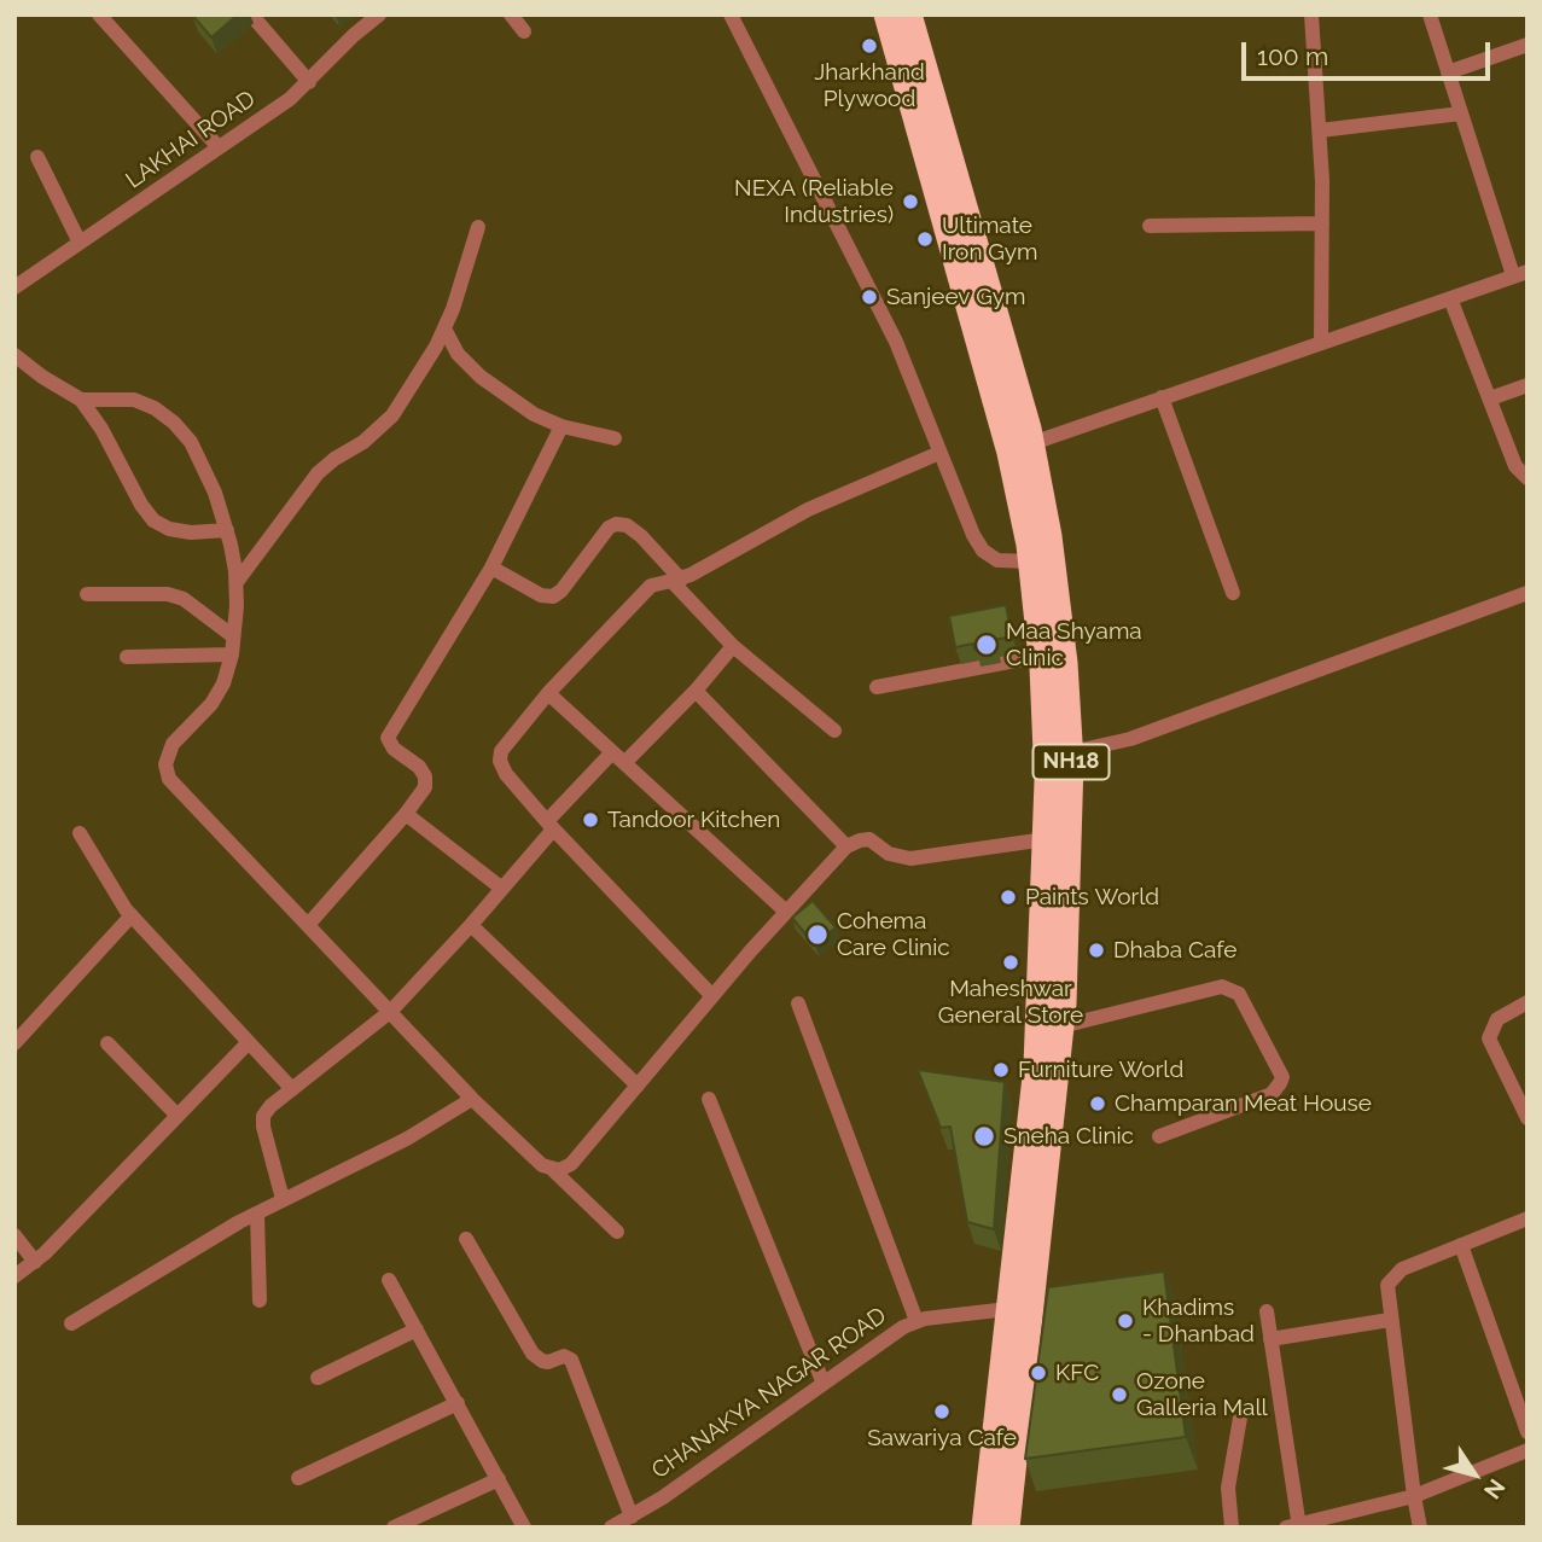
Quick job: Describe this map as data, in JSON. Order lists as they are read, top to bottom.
{
  "streets": {
    "highway": ["NH18"],
    "street": ["LAKHAI ROAD", "CHANAKYA NAGAR ROAD"]
  },
  "crossings": [
    ["NH18", "CHANAKYA NAGAR ROAD"]
  ],
  "places": [
    "Jharkhand Plywood",
    "NEXA (Reliable Industries)",
    "Ultimate Iron Gym",
    "Sanjeev Gym",
    "Maa Shyama Clinic",
    "Tandoor Kitchen",
    "Paints World",
    "Cohema Care Clinic",
    "Dhaba Cafe",
    "Maheshwar General Store",
    "Furniture World",
    "Champaran Meat House",
    "Sneha Clinic",
    "Khadims - Dhanbad",
    "KFC",
    "Ozone Galleria Mall",
    "Sawariya Cafe"
  ],
  "scale_bar": "100 m",
  "north": "bottom right"
}
